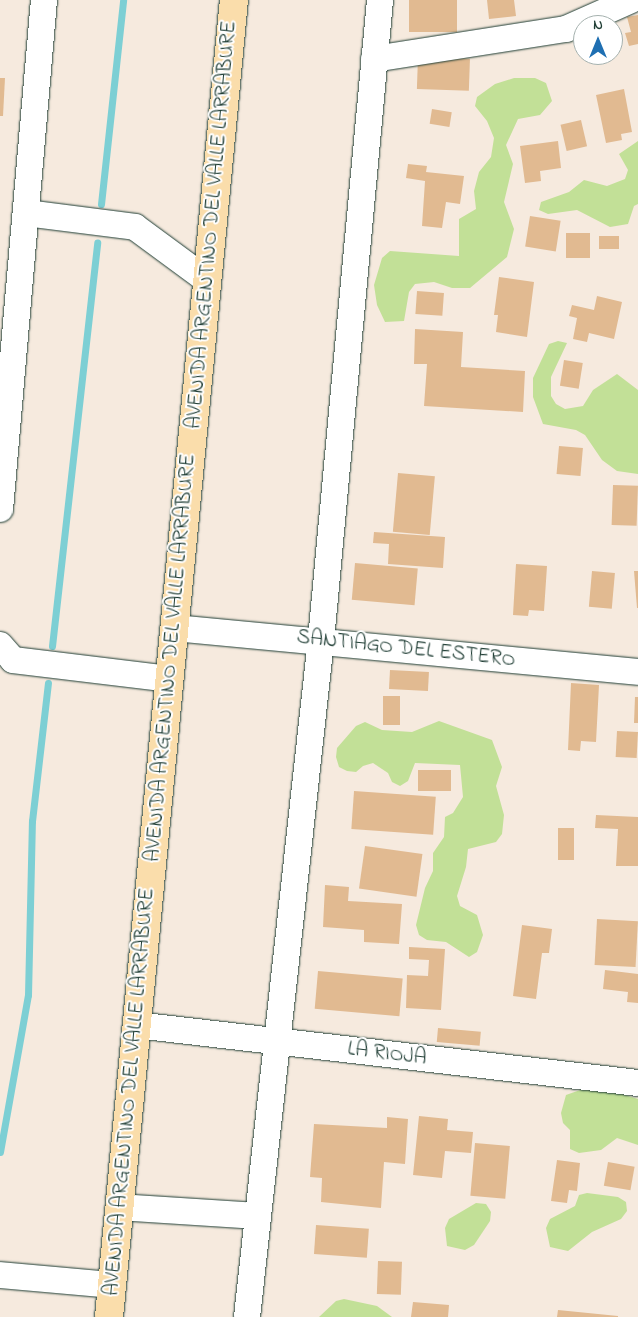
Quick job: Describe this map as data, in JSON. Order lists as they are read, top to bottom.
{
  "streets": {
    "highway": ["AVENIDA ARGENTINO DEL VALLE LARRABURE"],
    "street": ["SANTIAGO DEL ESTERO", "LA RIOJA"]
  },
  "crossings": [
    ["AVENIDA ARGENTINO DEL VALLE LARRABURE", "SANTIAGO DEL ESTERO"],
    ["AVENIDA ARGENTINO DEL VALLE LARRABURE", "LA RIOJA"]
  ],
  "north": "top"
}
